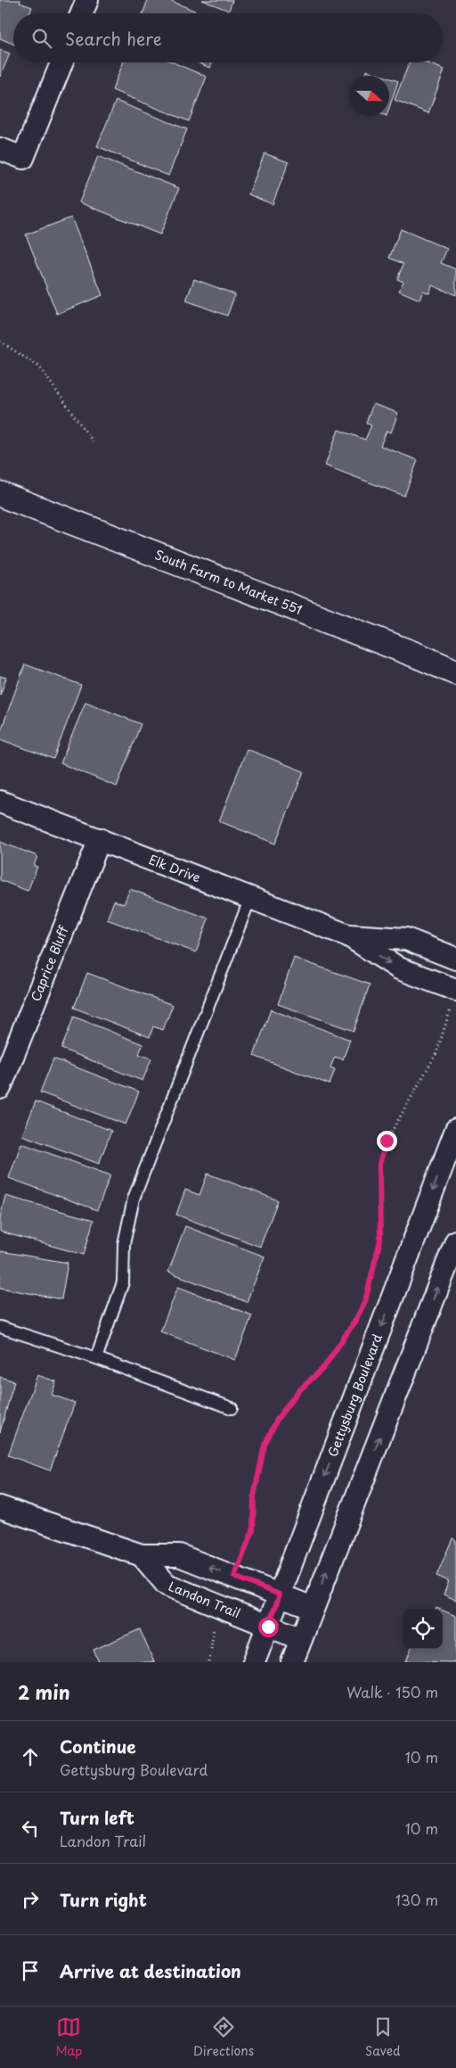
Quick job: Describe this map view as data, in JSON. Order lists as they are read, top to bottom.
{
  "streets": {
    "main road": ["South Farm to Market 551"],
    "street": [
      "Elk Drive",
      "Caprice Bluff",
      "Gettysburg Boulevard",
      "Landon Trail"
    ]
  },
  "crossings": [
    ["Elk Drive", "Caprice Bluff"],
    ["Gettysburg Boulevard", "Landon Trail"]
  ],
  "north": "right",
  "page": {
    "search": "Search here",
    "heading": ["2 min", "Walk · 150 m"],
    "list": [
      ["Continue", "Gettysburg Boulevard", "10 m"],
      ["Turn left", "Landon Trail", "10 m"],
      ["Turn right", "130 m"],
      "Arrive at destination"
    ],
    "nav": ["Map", "Directions", "Saved"]
  }
}
